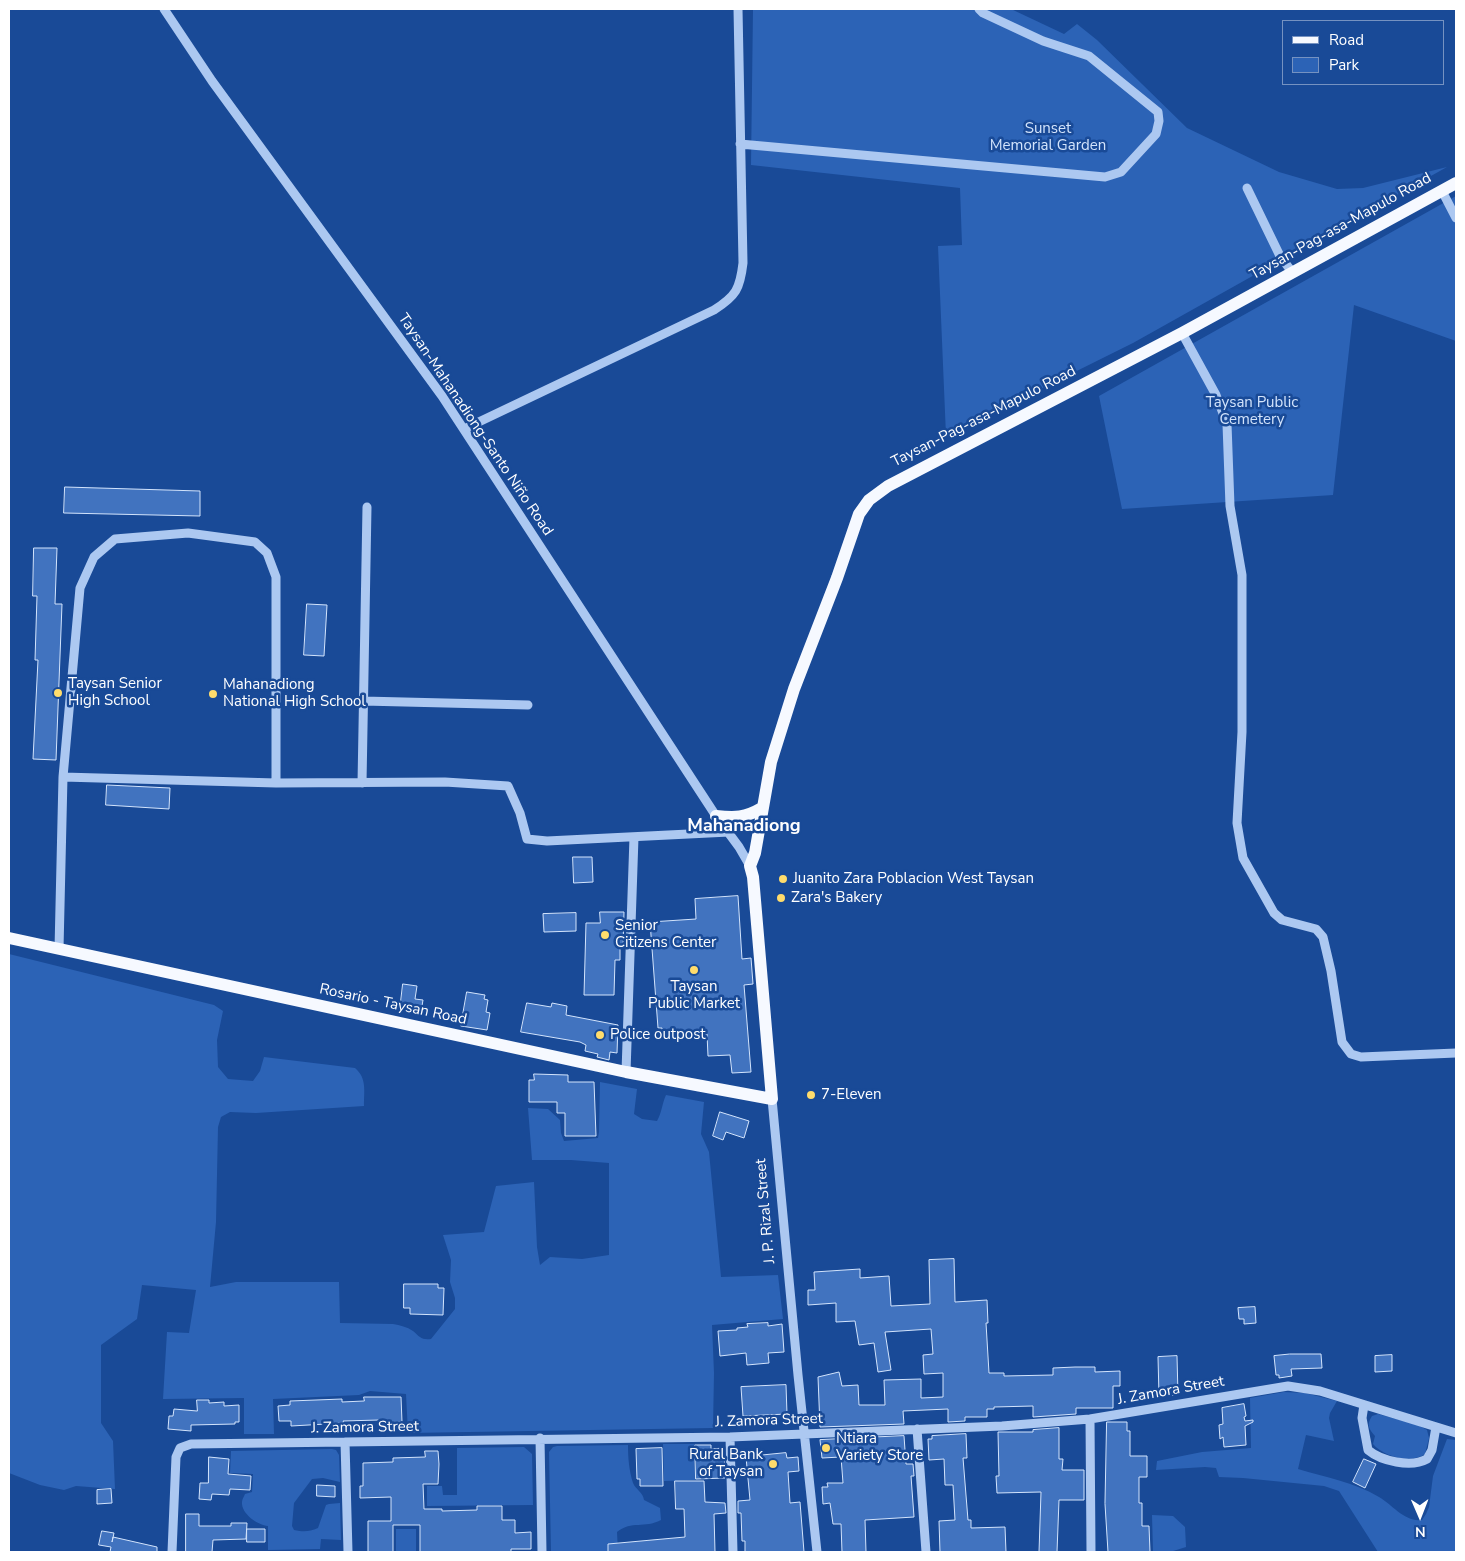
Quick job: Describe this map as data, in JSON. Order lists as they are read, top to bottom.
{
  "streets": {
    "main road": ["Taysan-Pag-asa-Mapulo Road", "Rosario - Taysan Road", "J. P. Rizal Street"],
    "street": ["Taysan-Mahanadiong-Santo Niño Road", "J. Zamora Street"]
  },
  "crossings": [
    ["Taysan-Pag-asa-Mapulo Road", "Taysan-Mahanadiong-Santo Niño Road"],
    ["Taysan-Pag-asa-Mapulo Road", "J. P. Rizal Street"],
    ["Taysan-Mahanadiong-Santo Niño Road", "J. P. Rizal Street"],
    ["Rosario - Taysan Road", "J. P. Rizal Street"],
    ["J. P. Rizal Street", "J. Zamora Street"]
  ],
  "districts": ["Mahanadiong"],
  "parks": ["Sunset Memorial Garden", "Taysan Public Cemetery"],
  "places": [
    "Taysan Senior High School",
    "Mahanadiong National High School",
    "Juanito Zara Poblacion West Taysan",
    "Zara's Bakery",
    "Senior Citizens Center",
    "Taysan Public Market",
    "Police outpost",
    "7-Eleven",
    "Ntiara Variety Store",
    "Rural Bank of Taysan"
  ],
  "legend": ["Road", "Park"],
  "north": "bottom"
}
